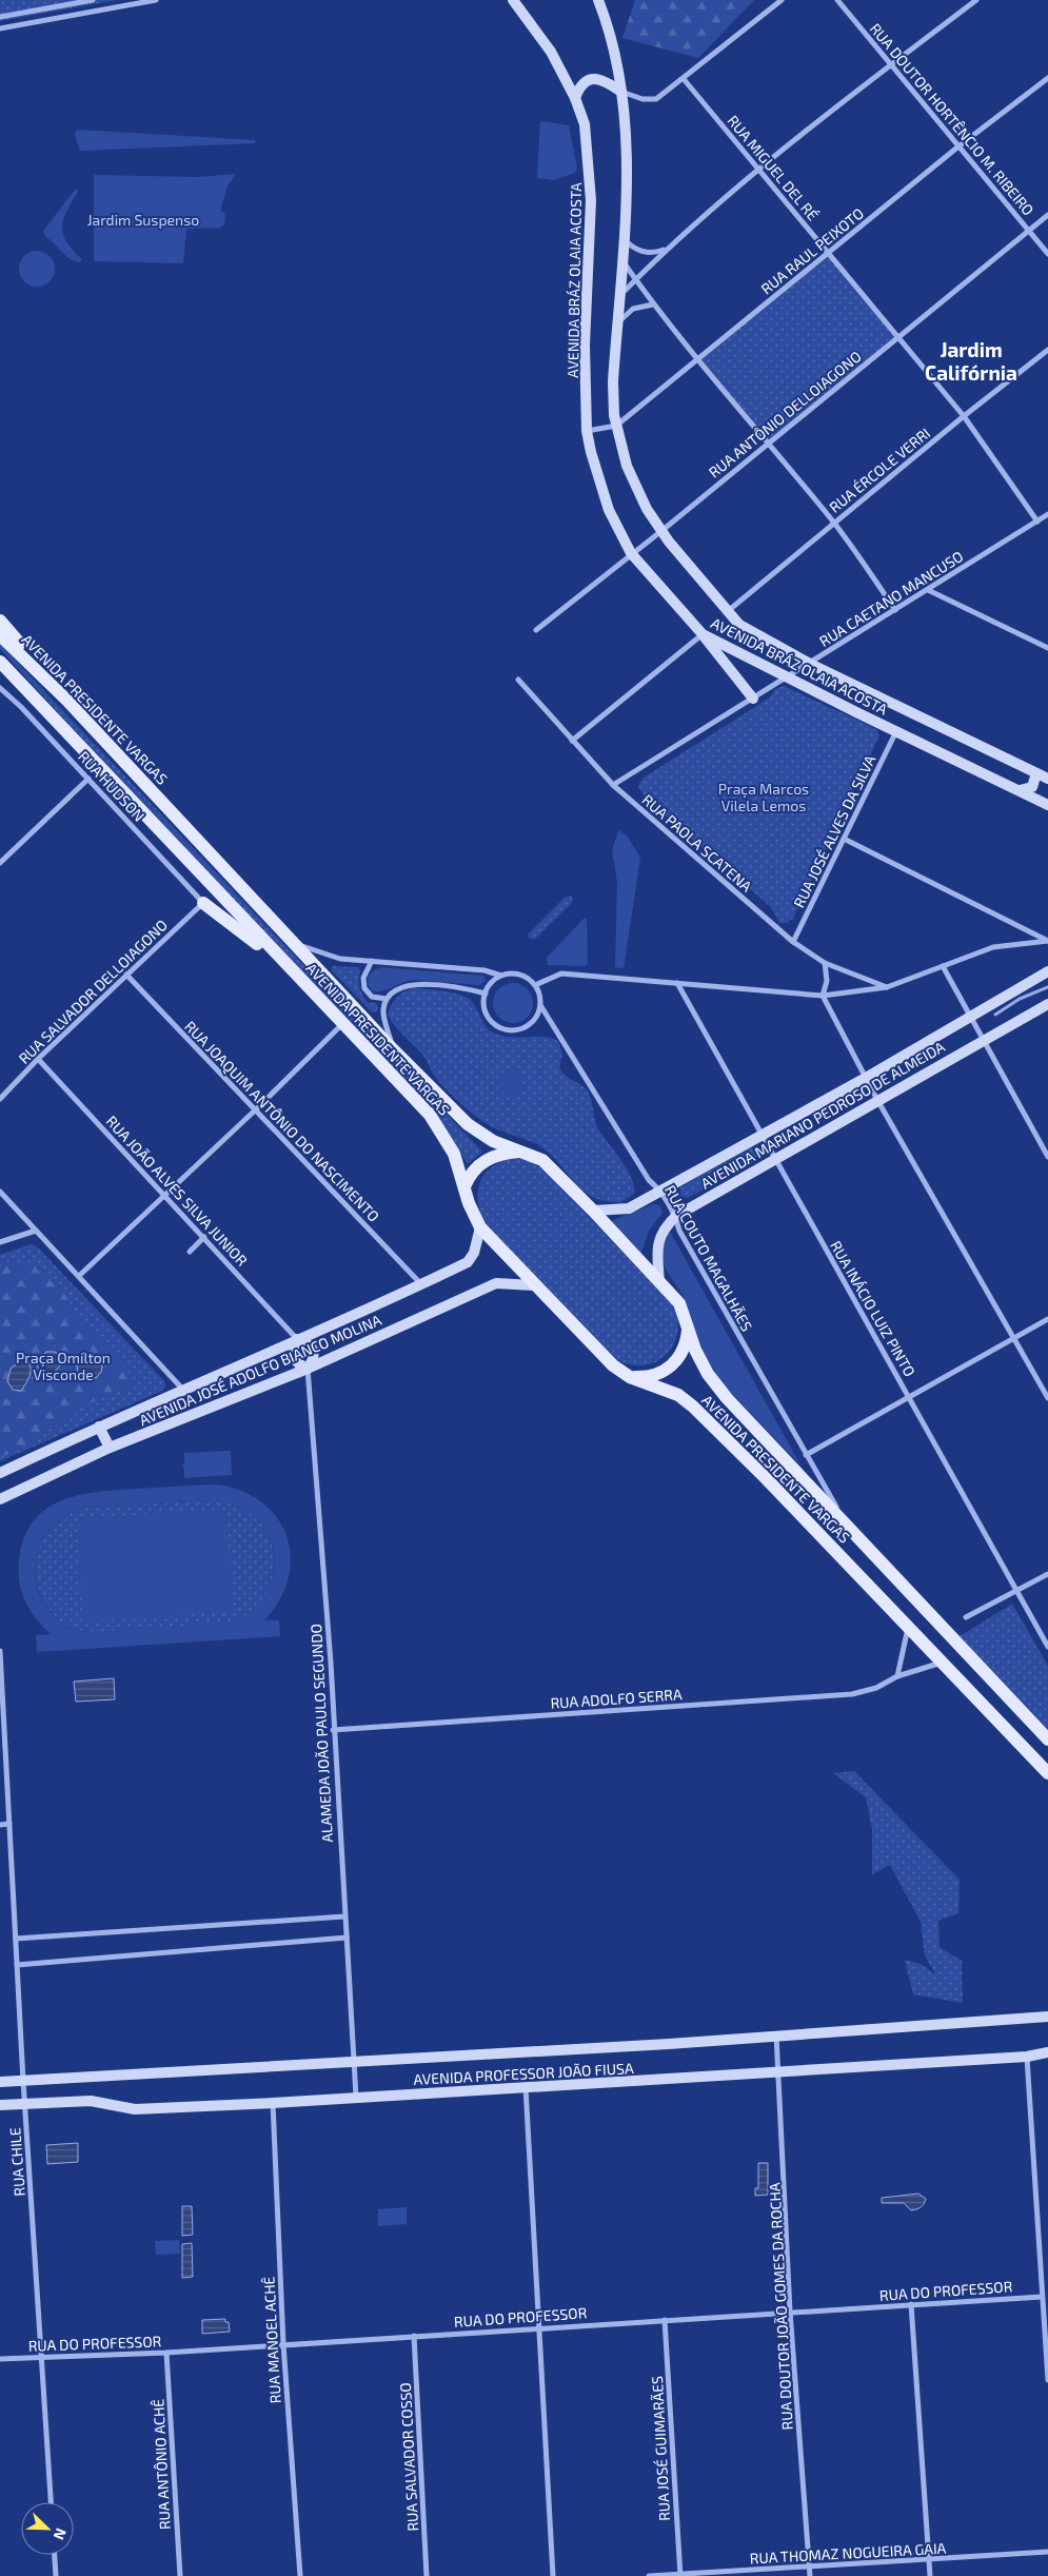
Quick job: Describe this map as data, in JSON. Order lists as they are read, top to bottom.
{
  "streets": {
    "main road": [
      "AVENIDA BRÁZ OLAIA ACOSTA",
      "AVENIDA PRESIDENTE VARGAS",
      "AVENIDA MARIANO PEDROSO DE ALMEIDA",
      "AVENIDA JOSÉ ADOLFO BIANCO MOLINA",
      "AVENIDA PROFESSOR JOÃO FIUSA"
    ],
    "street": [
      "RUA DOUTOR HORTÊNCIO M. RIBEIRO",
      "RUA MIGUEL DEL RÉ",
      "RUA RAUL PEIXOTO",
      "RUA ANTÔNIO DELLOIAGONO",
      "RUA ÉRCOLE VERRI",
      "RUA CAETANO MANCUSO",
      "RUA HUDSON",
      "RUA JOSÉ ALVES DA SILVA",
      "RUA PAOLA SCATENA",
      "RUA SALVADOR DELLOIAGONO",
      "RUA JOAQUIM ANTÔNIO DO NASCIMENTO",
      "RUA JOÃO ALVES SILVA JUNIOR",
      "RUA COUTO MAGALHÃES",
      "RUA INÁCIO LUIZ PINTO",
      "RUA ADOLFO SERRA",
      "ALAMEDA JOÃO PAULO SEGUNDO",
      "RUA CHILE",
      "RUA DO PROFESSOR",
      "RUA DOUTOR JOÃO GOMES DA ROCHA",
      "RUA MANOEL ACHÊ",
      "RUA JOSÉ GUIMARÃES",
      "RUA SALVADOR COSSO",
      "RUA ANTÔNIO ACHÊ",
      "RUA THOMAZ NOGUEIRA GAIA"
    ]
  },
  "crossings": [
    ["RUA DOUTOR HORTÊNCIO M. RIBEIRO", "RUA RAUL PEIXOTO"],
    ["RUA DOUTOR HORTÊNCIO M. RIBEIRO", "RUA ANTÔNIO DELLOIAGONO"],
    ["RUA MIGUEL DEL RÉ", "RUA RAUL PEIXOTO"],
    ["RUA MIGUEL DEL RÉ", "RUA ANTÔNIO DELLOIAGONO"],
    ["RUA MIGUEL DEL RÉ", "RUA ÉRCOLE VERRI"],
    ["RUA MIGUEL DEL RÉ", "RUA CAETANO MANCUSO"],
    ["RUA RAUL PEIXOTO", "AVENIDA BRÁZ OLAIA ACOSTA"],
    ["AVENIDA BRÁZ OLAIA ACOSTA", "RUA ANTÔNIO DELLOIAGONO"],
    ["AVENIDA BRÁZ OLAIA ACOSTA", "RUA ÉRCOLE VERRI"],
    ["AVENIDA BRÁZ OLAIA ACOSTA", "RUA CAETANO MANCUSO"],
    ["AVENIDA BRÁZ OLAIA ACOSTA", "RUA JOSÉ ALVES DA SILVA"],
    ["RUA CAETANO MANCUSO", "RUA PAOLA SCATENA"],
    ["AVENIDA PRESIDENTE VARGAS", "AVENIDA MARIANO PEDROSO DE ALMEIDA"],
    ["AVENIDA PRESIDENTE VARGAS", "RUA COUTO MAGALHÃES"],
    ["AVENIDA PRESIDENTE VARGAS", "AVENIDA JOSÉ ADOLFO BIANCO MOLINA"],
    ["AVENIDA PRESIDENTE VARGAS", "RUA ADOLFO SERRA"],
    ["RUA HUDSON", "RUA SALVADOR DELLOIAGONO"],
    ["RUA JOSÉ ALVES DA SILVA", "RUA PAOLA SCATENA"],
    ["RUA SALVADOR DELLOIAGONO", "RUA JOAQUIM ANTÔNIO DO NASCIMENTO"],
    ["RUA SALVADOR DELLOIAGONO", "RUA JOÃO ALVES SILVA JUNIOR"],
    ["AVENIDA MARIANO PEDROSO DE ALMEIDA", "RUA COUTO MAGALHÃES"],
    ["AVENIDA MARIANO PEDROSO DE ALMEIDA", "RUA INÁCIO LUIZ PINTO"],
    ["RUA JOAQUIM ANTÔNIO DO NASCIMENTO", "AVENIDA JOSÉ ADOLFO BIANCO MOLINA"],
    ["RUA JOÃO ALVES SILVA JUNIOR", "AVENIDA JOSÉ ADOLFO BIANCO MOLINA"],
    ["AVENIDA JOSÉ ADOLFO BIANCO MOLINA", "ALAMEDA JOÃO PAULO SEGUNDO"],
    ["RUA ADOLFO SERRA", "ALAMEDA JOÃO PAULO SEGUNDO"],
    ["ALAMEDA JOÃO PAULO SEGUNDO", "AVENIDA PROFESSOR JOÃO FIUSA"],
    ["AVENIDA PROFESSOR JOÃO FIUSA", "RUA CHILE"],
    ["AVENIDA PROFESSOR JOÃO FIUSA", "RUA DOUTOR JOÃO GOMES DA ROCHA"],
    ["AVENIDA PROFESSOR JOÃO FIUSA", "RUA MANOEL ACHÊ"],
    ["RUA CHILE", "RUA DO PROFESSOR"],
    ["RUA DO PROFESSOR", "RUA DOUTOR JOÃO GOMES DA ROCHA"],
    ["RUA DO PROFESSOR", "RUA MANOEL ACHÊ"],
    ["RUA DO PROFESSOR", "RUA JOSÉ GUIMARÃES"],
    ["RUA DO PROFESSOR", "RUA SALVADOR COSSO"],
    ["RUA DO PROFESSOR", "RUA ANTÔNIO ACHÊ"],
    ["RUA DOUTOR JOÃO GOMES DA ROCHA", "RUA THOMAZ NOGUEIRA GAIA"],
    ["RUA JOSÉ GUIMARÃES", "RUA THOMAZ NOGUEIRA GAIA"]
  ],
  "districts": ["Jardim Califórnia"],
  "parks": ["Jardim Suspenso", "Praça Marcos Vilela Lemos", "Praça Omílton Visconde"],
  "north": "bottom right"
}
